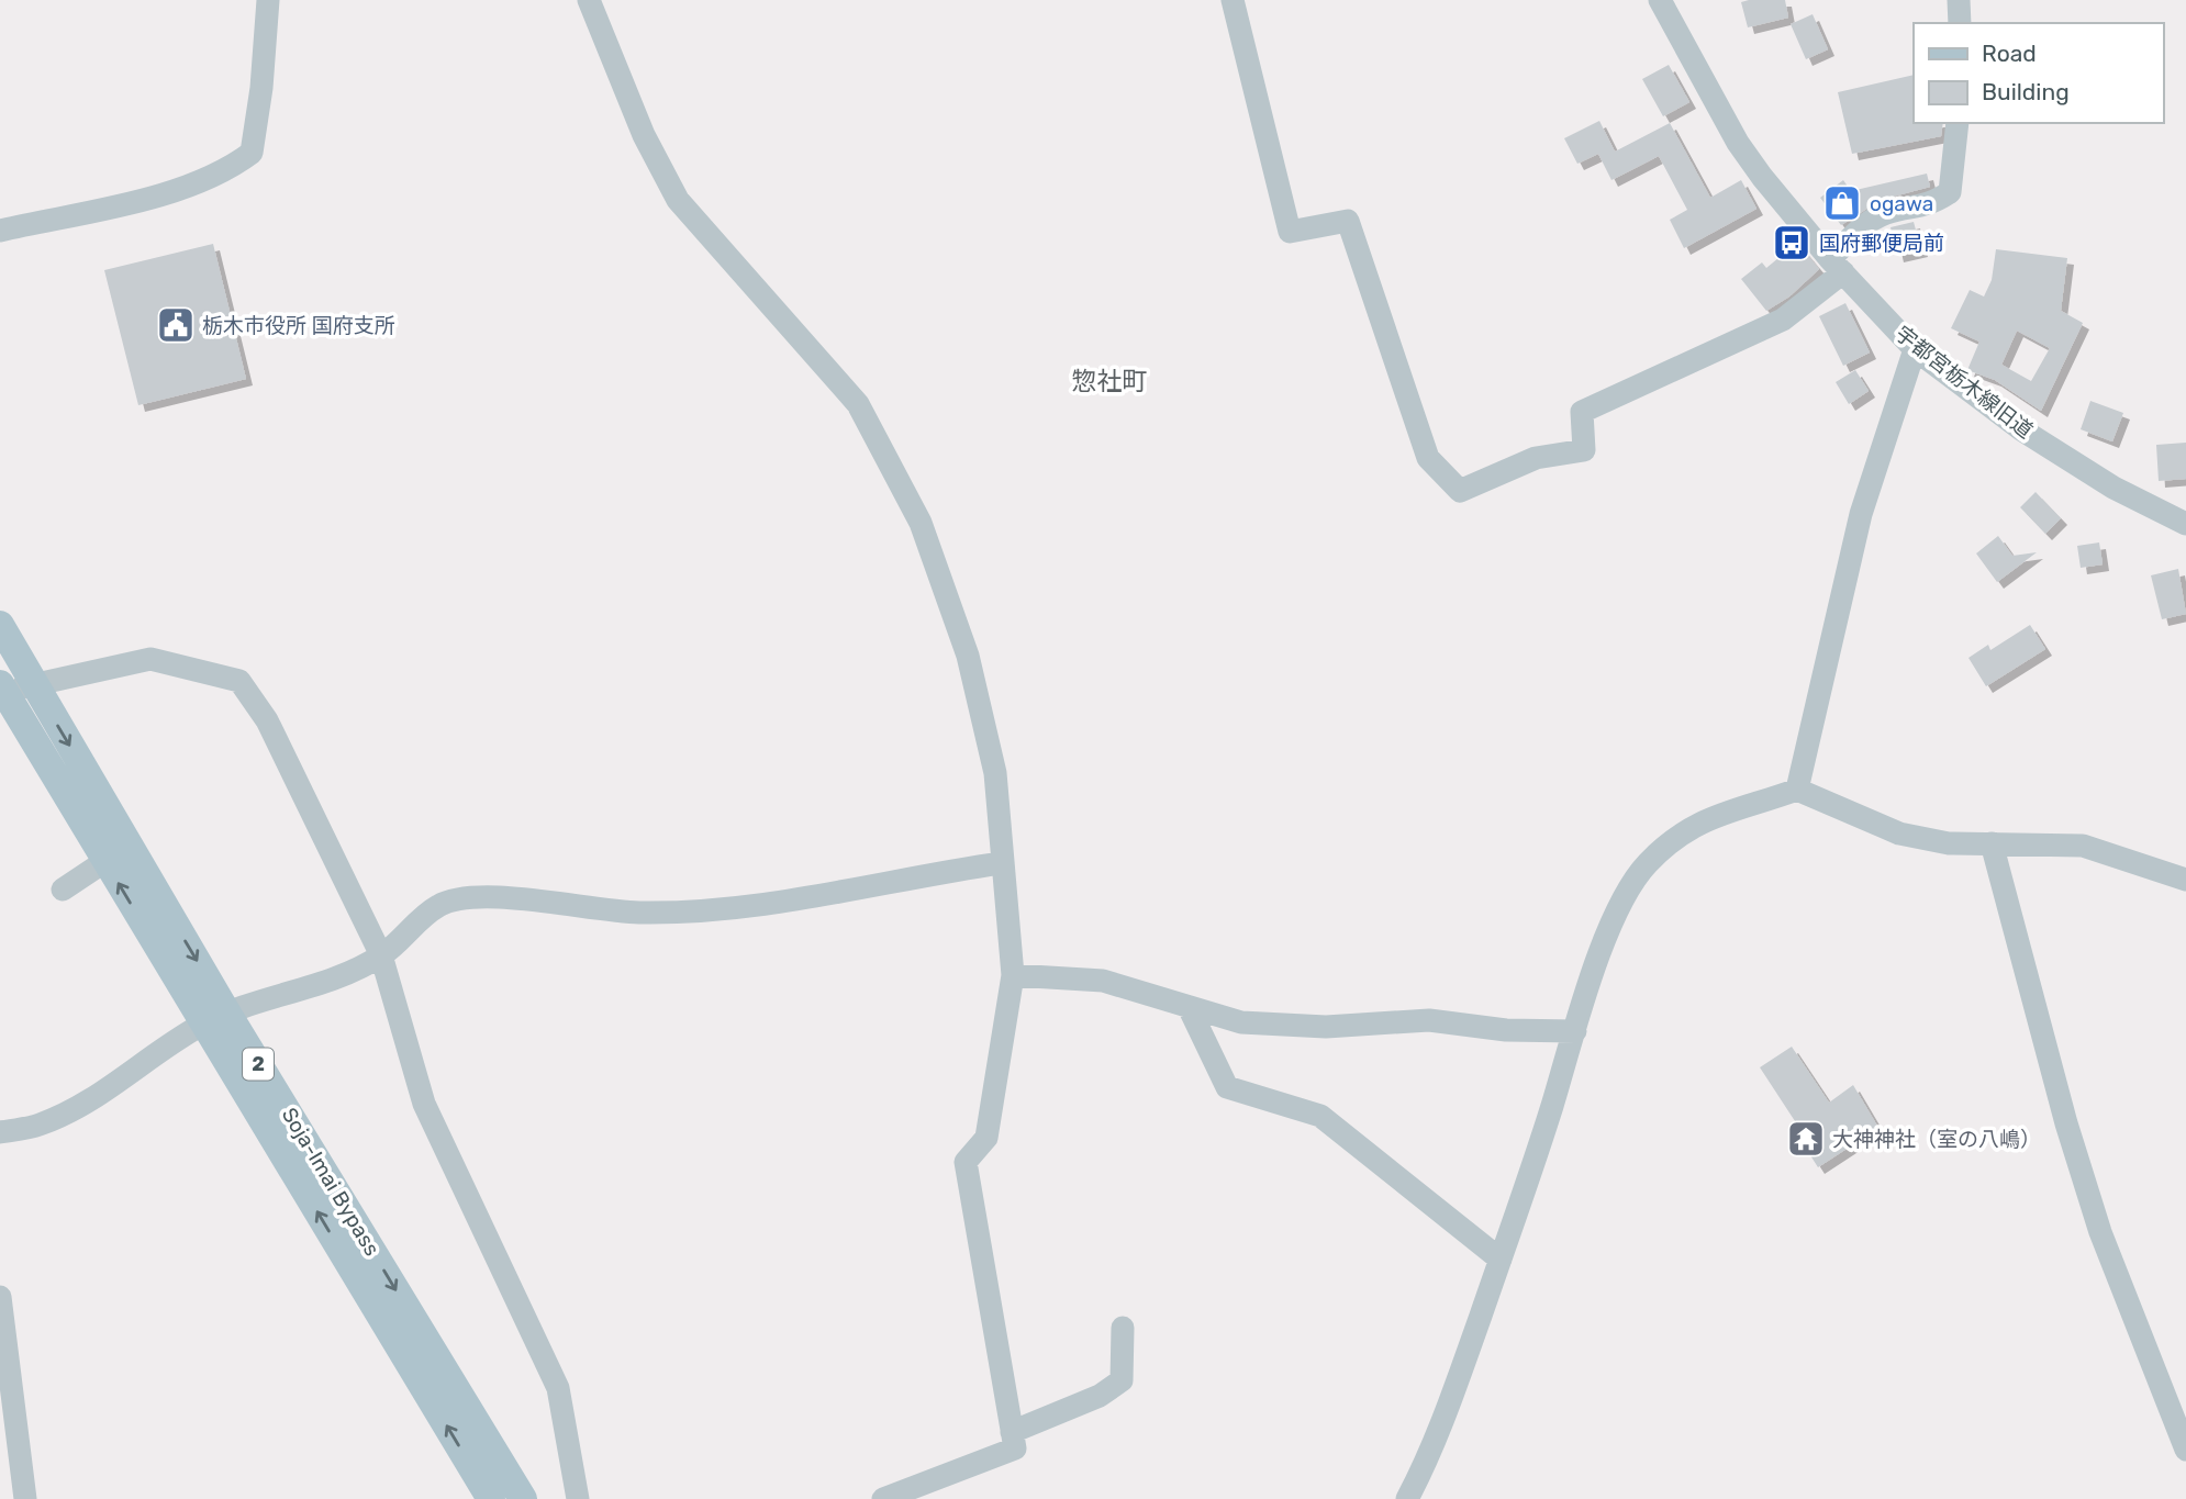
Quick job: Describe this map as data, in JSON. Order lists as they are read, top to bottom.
{
  "streets": {
    "main road": ["2", "Soja-Imai Bypass"],
    "street": ["宇都宮栃木線旧道"]
  },
  "districts": ["惣社町"],
  "places": {
    "shop": ["ogawa"],
    "bus stop": ["国府郵便局前"],
    "public building": ["栃木市役所 国府支所"],
    "temple": ["大神神社（室の八嶋）"]
  },
  "legend": ["Road", "Building"]
}
